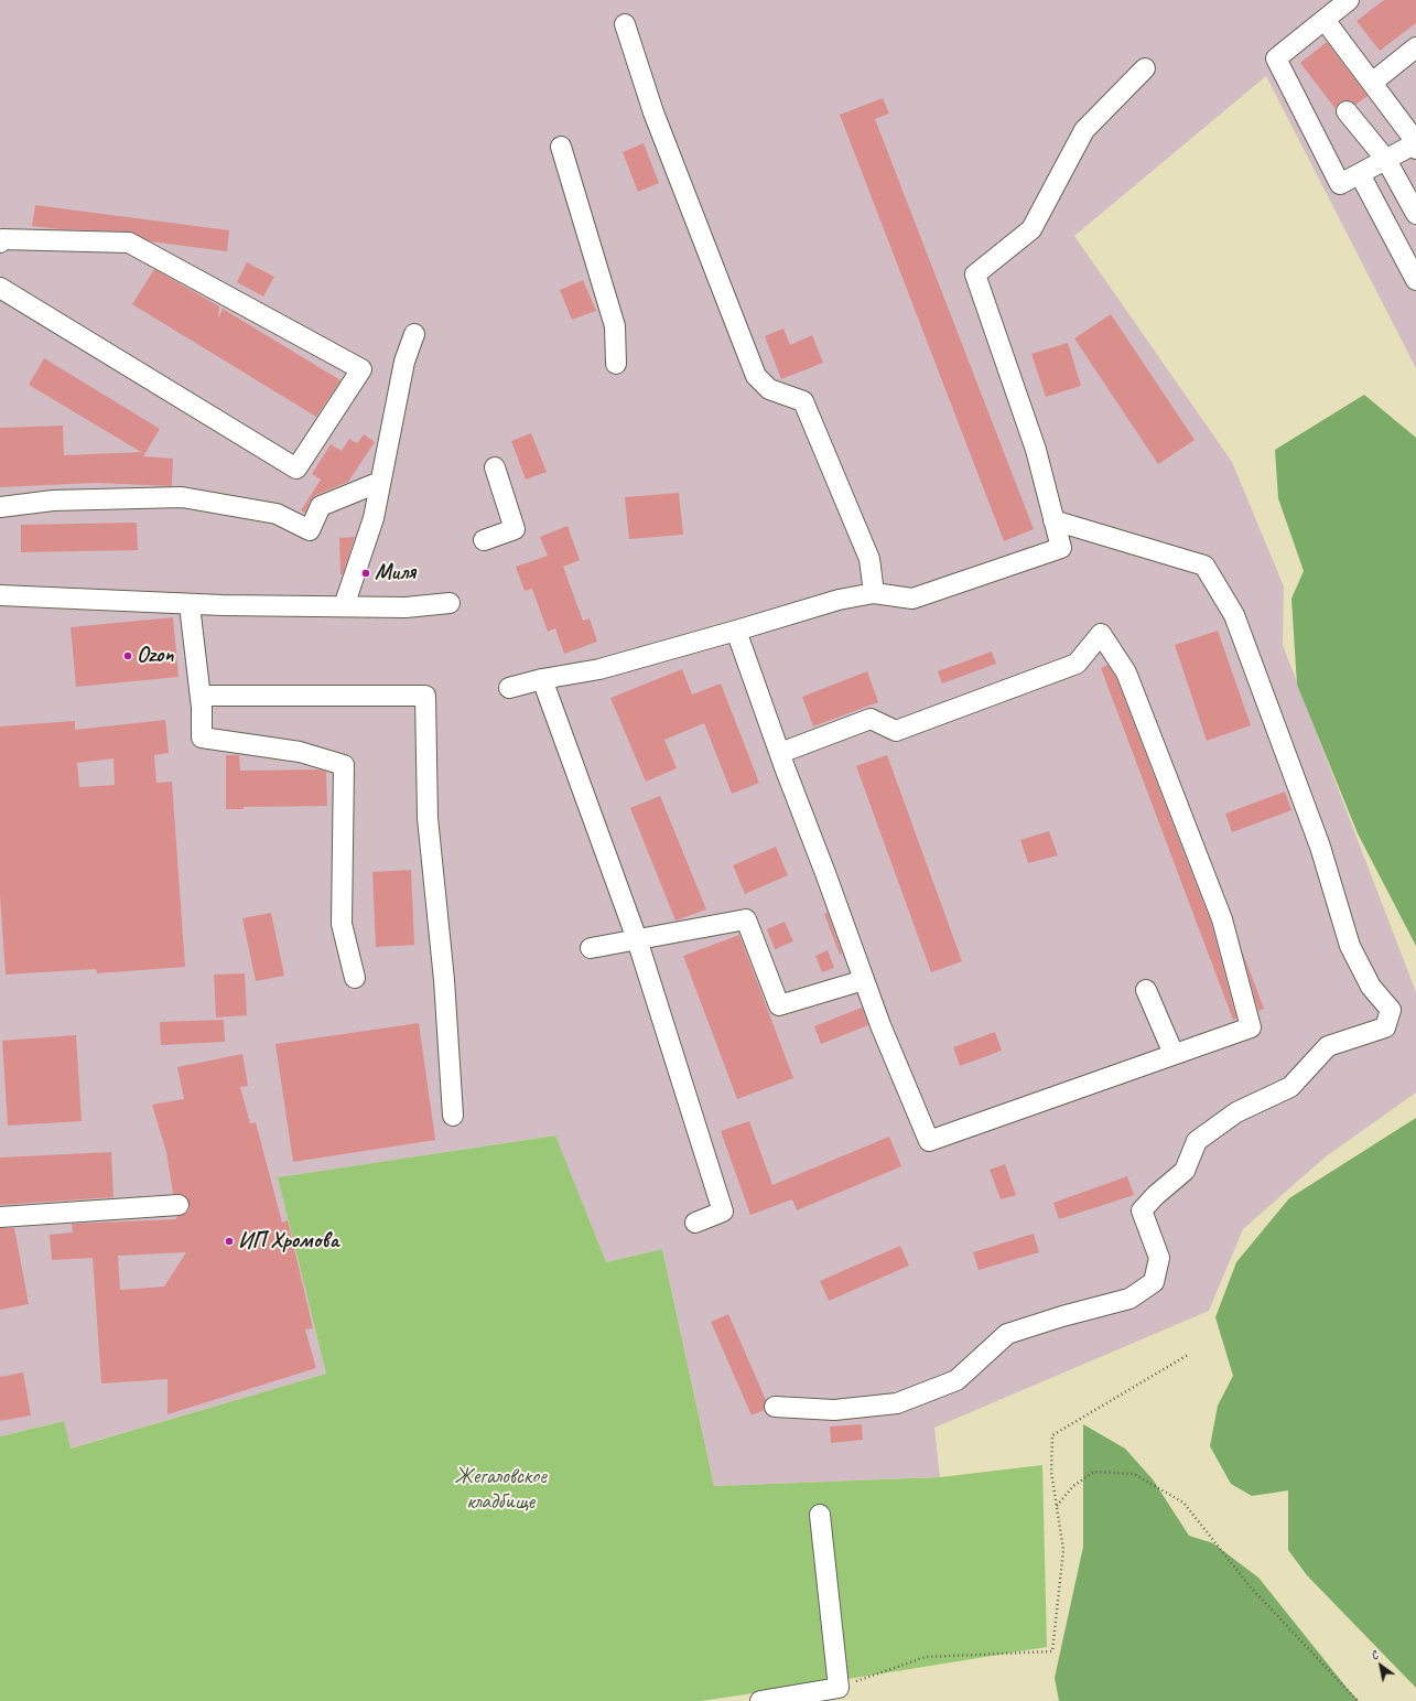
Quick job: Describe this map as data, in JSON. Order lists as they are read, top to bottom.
{
  "parks": ["Жегаловское кладбище"],
  "places": ["Миля", "Ozon", "ИП Хромова"],
  "north": "top left"
}
